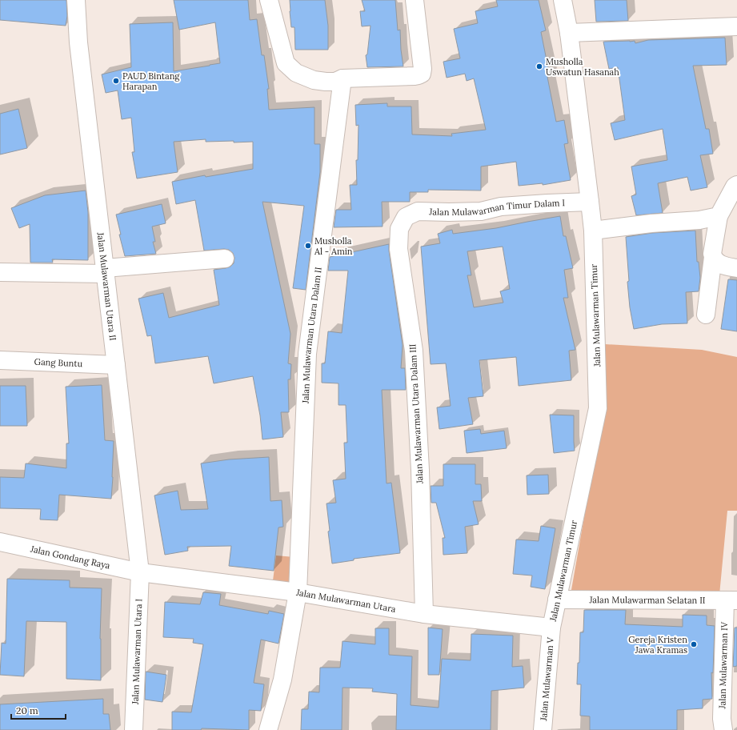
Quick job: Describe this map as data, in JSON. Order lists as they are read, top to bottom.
{
  "streets": {
    "street": [
      "Jalan Mulawarman Timur Dalam I",
      "Jalan Mulawarman Utara II",
      "Jalan Mulawarman Timur",
      "Jalan Mulawarman Utara Dalam II",
      "Gang Buntu",
      "Jalan Mulawarman Utara Dalam III",
      "Jalan Gondang Raya",
      "Jalan Mulawarman Selatan II",
      "Jalan Mulawarman Utara",
      "Jalan Mulawarman Utara I",
      "Jalan Mulawarman IV",
      "Jalan Mulawarman V"
    ]
  },
  "crossings": [
    ["Jalan Mulawarman Timur Dalam I", "Jalan Mulawarman Timur"],
    ["Jalan Mulawarman Timur Dalam I", "Jalan Mulawarman Utara Dalam III"],
    ["Jalan Mulawarman Utara II", "Gang Buntu"],
    ["Jalan Mulawarman Utara II", "Jalan Gondang Raya"],
    ["Jalan Mulawarman Utara II", "Jalan Mulawarman Utara"],
    ["Jalan Mulawarman Utara II", "Jalan Mulawarman Utara I"],
    ["Jalan Mulawarman Timur", "Jalan Mulawarman Selatan II"],
    ["Jalan Mulawarman Timur", "Jalan Mulawarman Utara"],
    ["Jalan Mulawarman Timur", "Jalan Mulawarman V"],
    ["Jalan Mulawarman Utara Dalam II", "Jalan Mulawarman Utara"],
    ["Jalan Mulawarman Utara Dalam III", "Jalan Mulawarman Utara"],
    ["Jalan Gondang Raya", "Jalan Mulawarman Utara"],
    ["Jalan Gondang Raya", "Jalan Mulawarman Utara I"],
    ["Jalan Mulawarman Selatan II", "Jalan Mulawarman IV"],
    ["Jalan Mulawarman Utara", "Jalan Mulawarman Utara I"],
    ["Jalan Mulawarman Utara", "Jalan Mulawarman V"]
  ],
  "places": [
    "Musholla Uswatun Hasanah",
    "PAUD Bintang Harapan",
    "Musholla Al - Amin",
    "Gereja Kristen Jawa Kramas"
  ],
  "scale_bar": "20 m"
}
